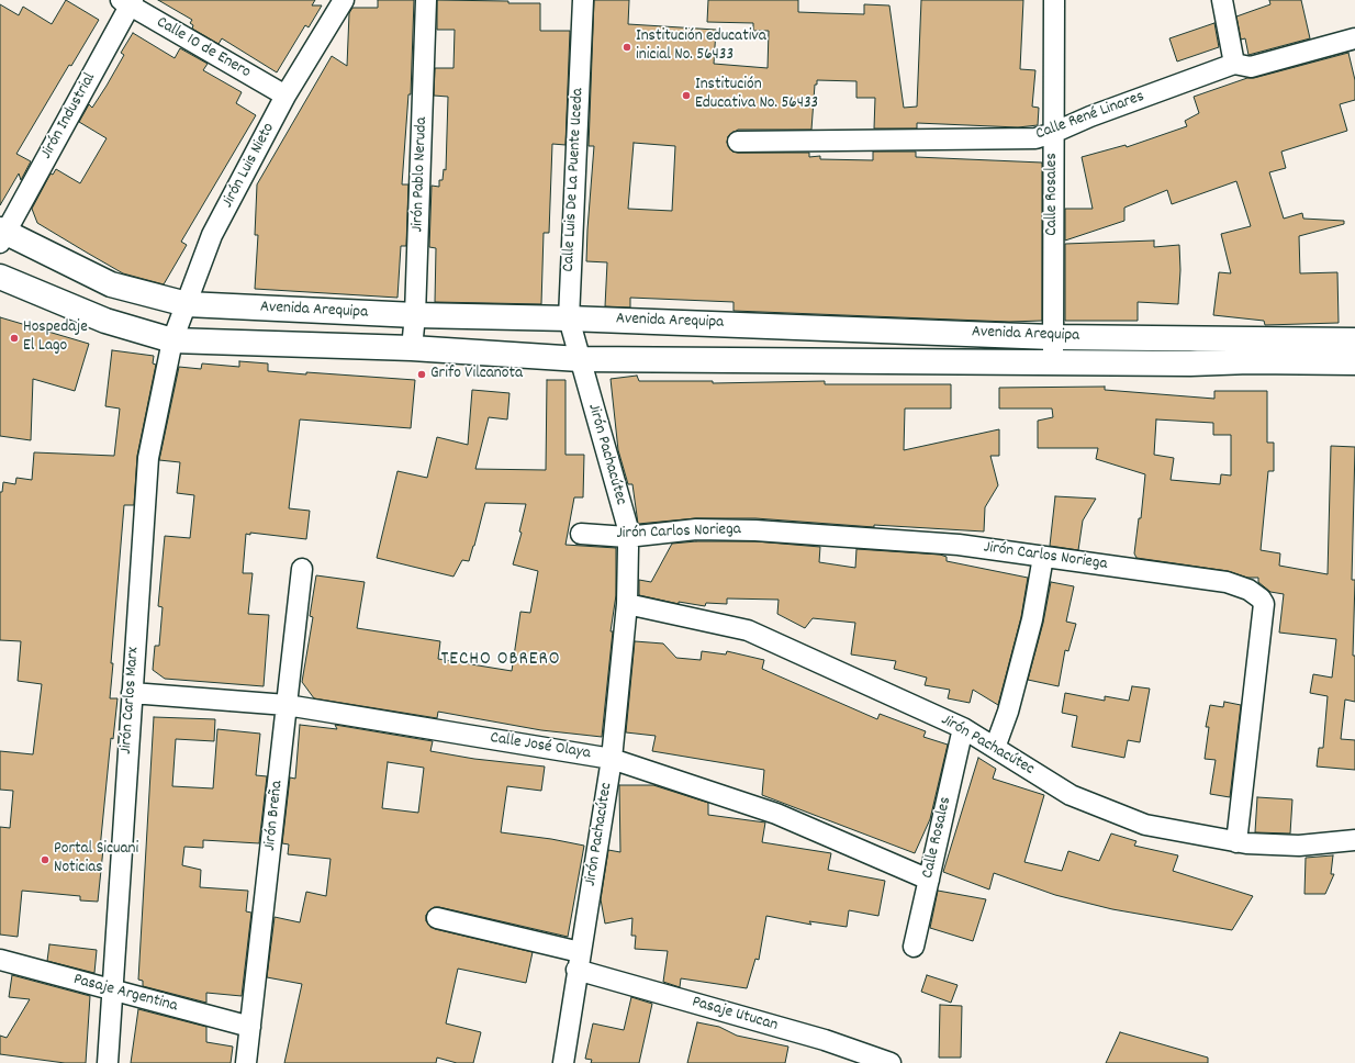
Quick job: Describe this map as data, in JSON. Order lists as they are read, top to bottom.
{
  "streets": {
    "street": [
      "Calle 10 de Enero",
      "Jirón Industrial",
      "Calle René Linares",
      "Jirón Luis Nieto",
      "Jirón Pablo Neruda",
      "Calle Luis De La Puente Uceda",
      "Calle Rosales",
      "Avenida Arequipa",
      "Jirón Pachacútec",
      "Jirón Carlos Noriega",
      "Jirón Carlos Marx",
      "Calle José Olaya",
      "Jirón Breña",
      "Pasaje Argentina",
      "Pasaje Utucan"
    ]
  },
  "crossings": [
    ["Calle 10 de Enero", "Jirón Industrial"],
    ["Calle 10 de Enero", "Jirón Luis Nieto"],
    ["Jirón Industrial", "Avenida Arequipa"],
    ["Calle René Linares", "Calle Rosales"],
    ["Jirón Luis Nieto", "Avenida Arequipa"],
    ["Jirón Luis Nieto", "Jirón Carlos Marx"],
    ["Jirón Pablo Neruda", "Avenida Arequipa"],
    ["Calle Luis De La Puente Uceda", "Avenida Arequipa"],
    ["Calle Luis De La Puente Uceda", "Jirón Pachacútec"],
    ["Calle Rosales", "Avenida Arequipa"],
    ["Calle Rosales", "Jirón Pachacútec"],
    ["Calle Rosales", "Calle José Olaya"],
    ["Avenida Arequipa", "Jirón Pachacútec"],
    ["Avenida Arequipa", "Jirón Carlos Marx"],
    ["Jirón Pachacútec", "Jirón Carlos Noriega"],
    ["Jirón Pachacútec", "Calle José Olaya"],
    ["Jirón Pachacútec", "Pasaje Utucan"],
    ["Jirón Carlos Marx", "Calle José Olaya"],
    ["Jirón Carlos Marx", "Pasaje Argentina"],
    ["Calle José Olaya", "Jirón Breña"],
    ["Jirón Breña", "Pasaje Argentina"]
  ],
  "districts": ["TECHO OBRERO"],
  "places": [
    "Institución educativa inicial No. 56433",
    "Institución Educativa No. 56433",
    "Hospedaje El Lago",
    "Grifo Vilcanota",
    "Portal Sicuani Noticias"
  ]
}
